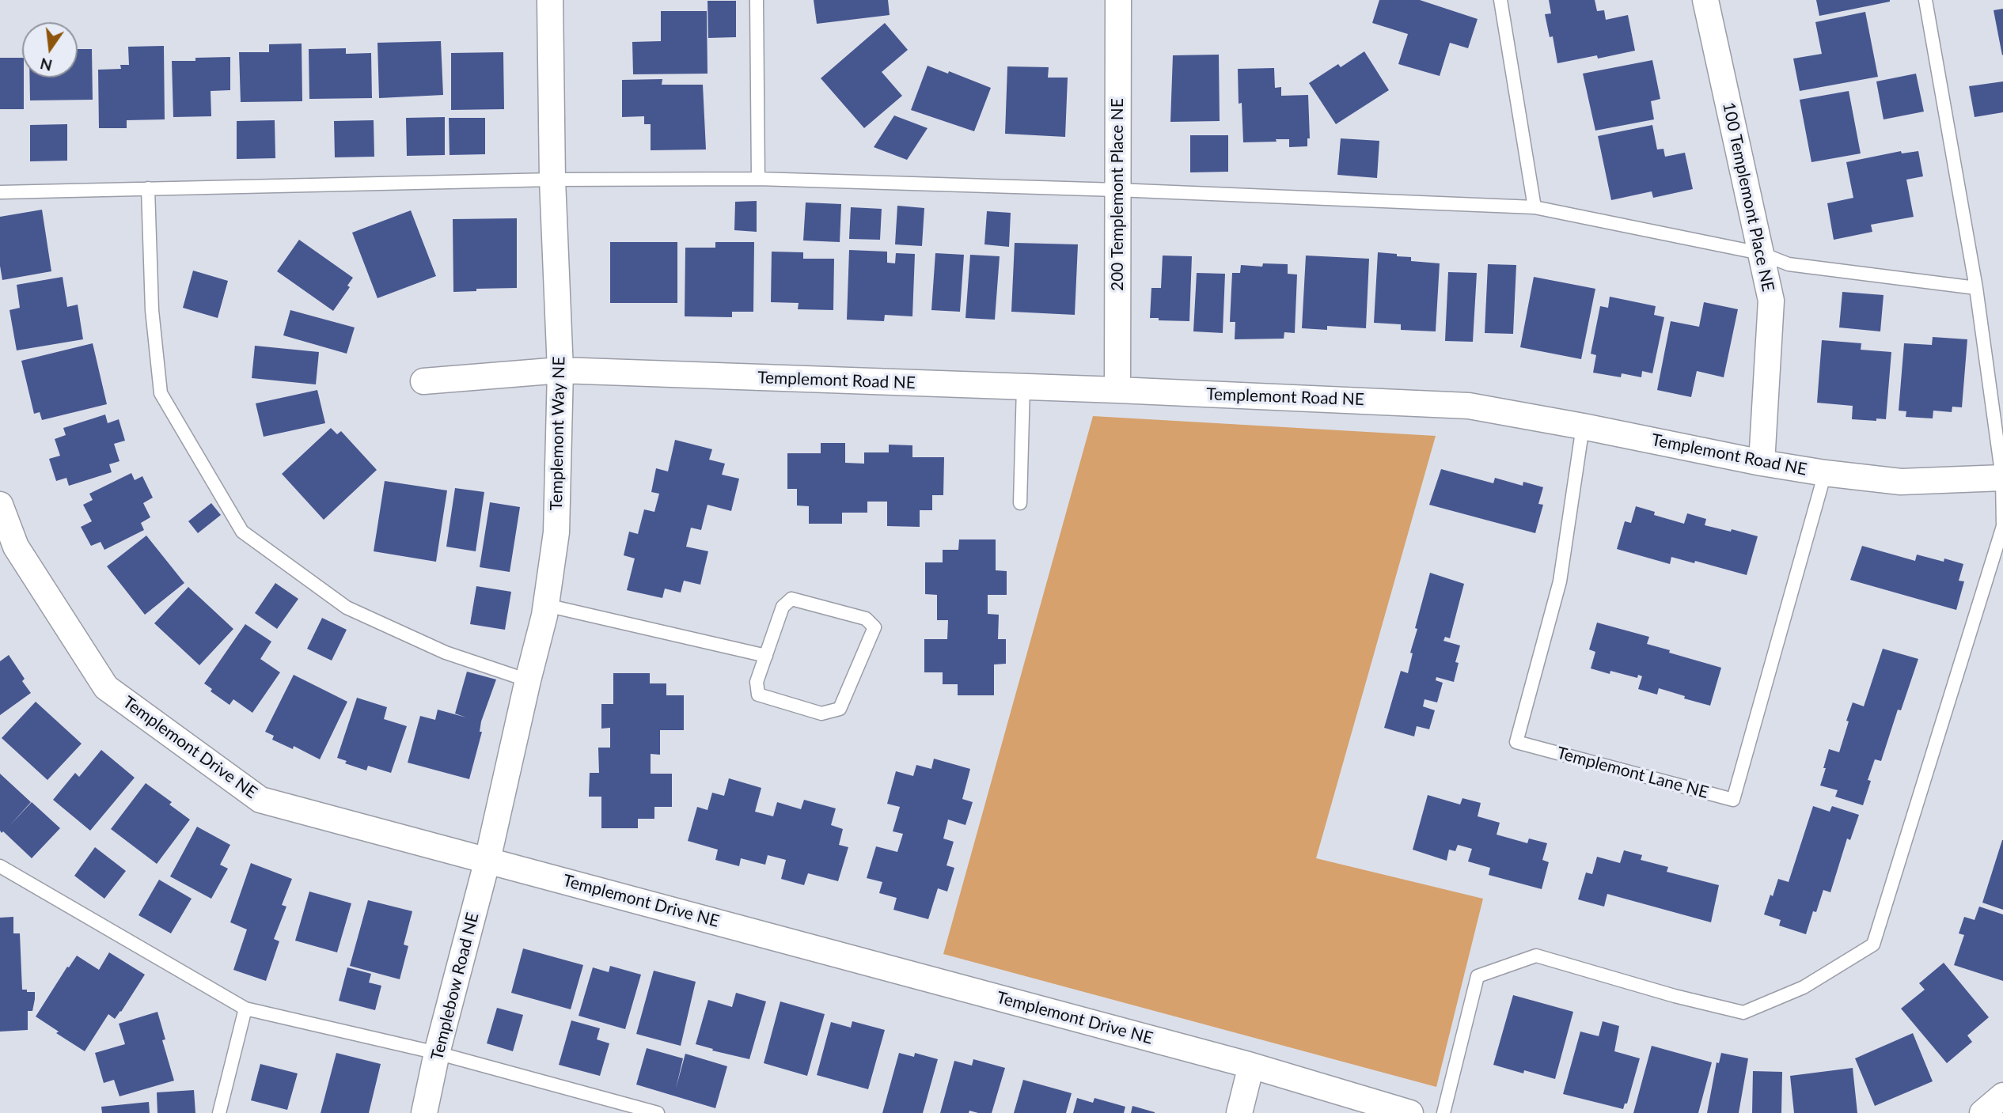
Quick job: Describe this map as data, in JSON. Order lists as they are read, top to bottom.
{
  "streets": {
    "street": [
      "200 Templemont Place NE",
      "100 Templemont Place NE",
      "Templemont Road NE",
      "Templemont Way NE",
      "Templemont Drive NE",
      "Templebow Road NE"
    ],
    "lane": ["Templemont Lane NE"]
  },
  "crossings": [
    ["200 Templemont Place NE", "Templemont Road NE"],
    ["100 Templemont Place NE", "Templemont Road NE"],
    ["Templemont Road NE", "Templemont Way NE"],
    ["Templemont Road NE", "Templemont Lane NE"],
    ["Templemont Way NE", "Templemont Drive NE"],
    ["Templemont Way NE", "Templebow Road NE"],
    ["Templemont Drive NE", "Templebow Road NE"]
  ],
  "north": "bottom"
}
